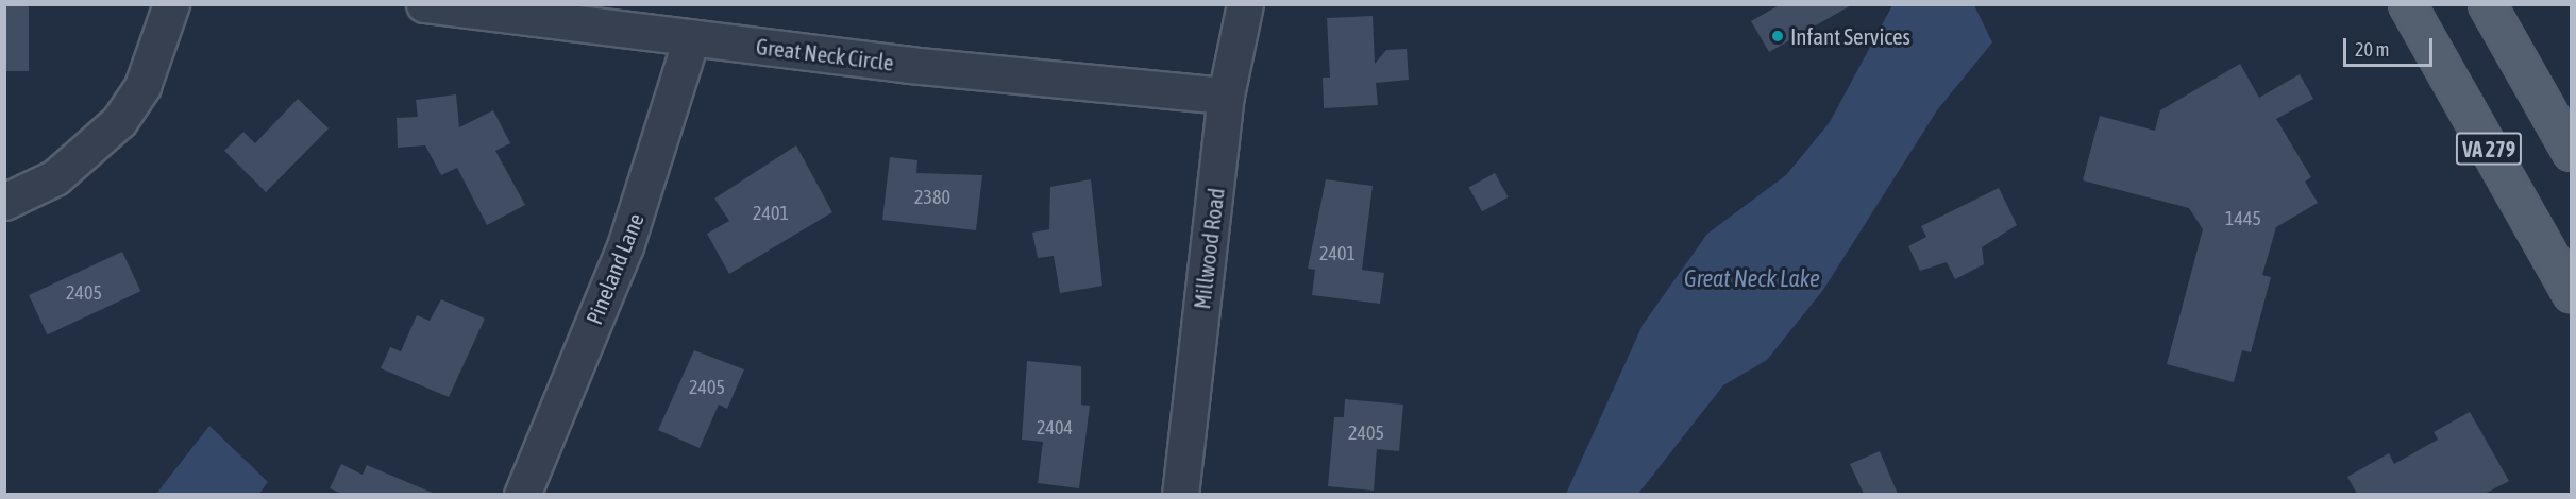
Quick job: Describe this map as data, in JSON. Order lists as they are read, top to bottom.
{
  "streets": {
    "main road": ["VA 279"],
    "street": ["Great Neck Circle", "Millwood Road", "Pineland Lane"]
  },
  "crossings": [
    ["Great Neck Circle", "Millwood Road"],
    ["Great Neck Circle", "Pineland Lane"]
  ],
  "water": ["Great Neck Lake"],
  "places": ["Infant Services"],
  "house_numbers": [
    "2380",
    "2401",
    "1445",
    "2401",
    "2405",
    "2405",
    "2404",
    "2405"
  ],
  "scale_bar": "20 m"
}
